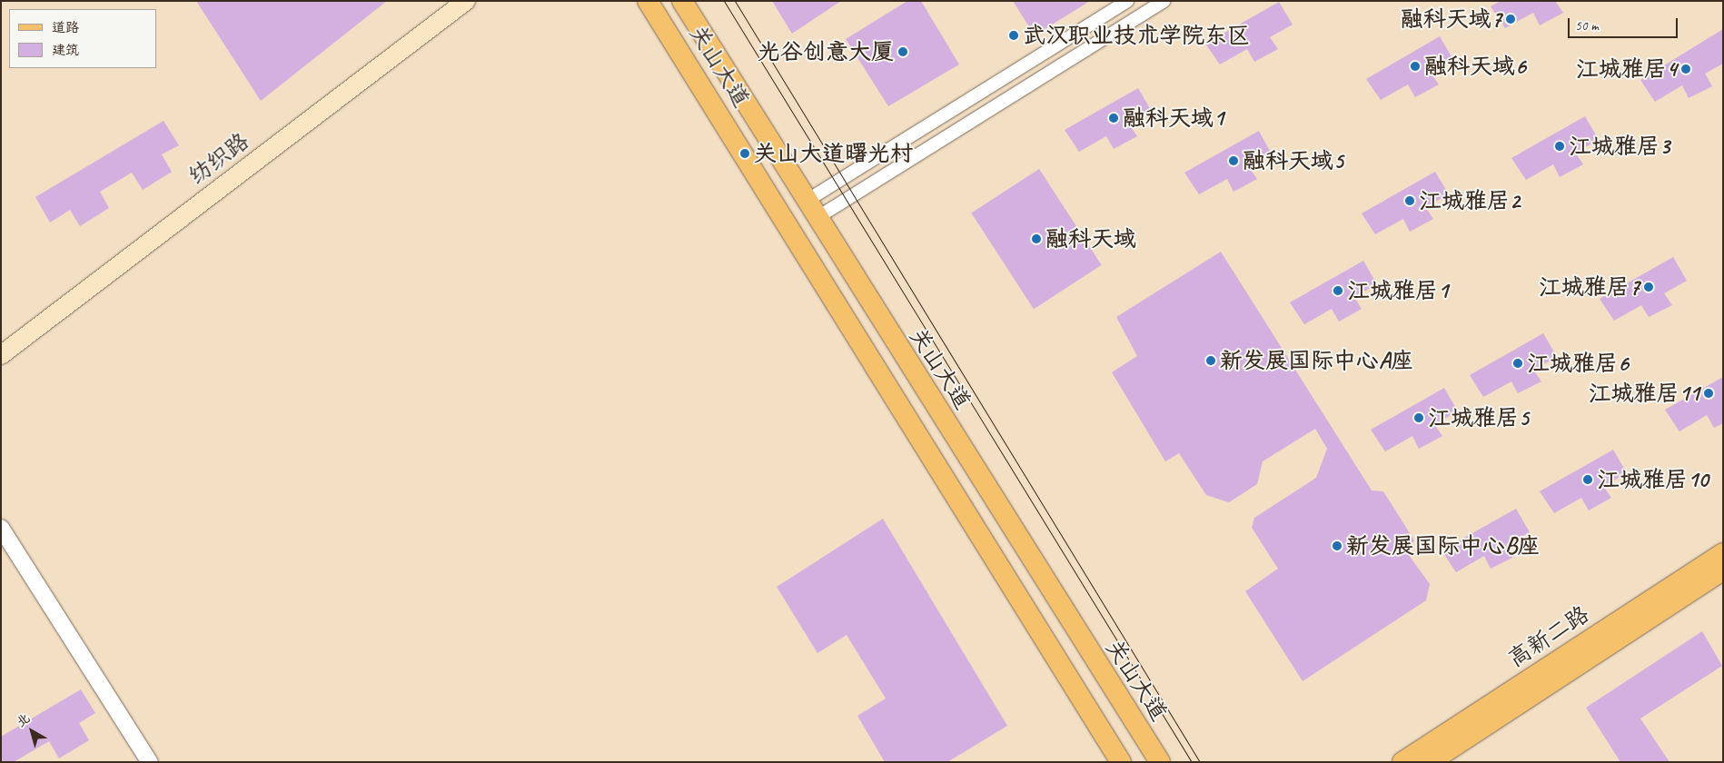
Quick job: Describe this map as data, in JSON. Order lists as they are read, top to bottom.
{
  "streets": {
    "main road": ["关山大道", "纺织路", "高新二路"]
  },
  "places": [
    "融科天域7",
    "武汉职业技术学院东区",
    "光谷创意大厦",
    "融科天域6",
    "江城雅居4",
    "融科天域1",
    "江城雅居3",
    "关山大道曙光村",
    "融科天域5",
    "江城雅居2",
    "融科天域",
    "江城雅居7",
    "江城雅居1",
    "新发展国际中心A座",
    "江城雅居6",
    "江城雅居11",
    "江城雅居5",
    "江城雅居10",
    "新发展国际中心B座"
  ],
  "legend": ["道路", "建筑"],
  "scale_bar": "50 m",
  "north": "top left"
}
